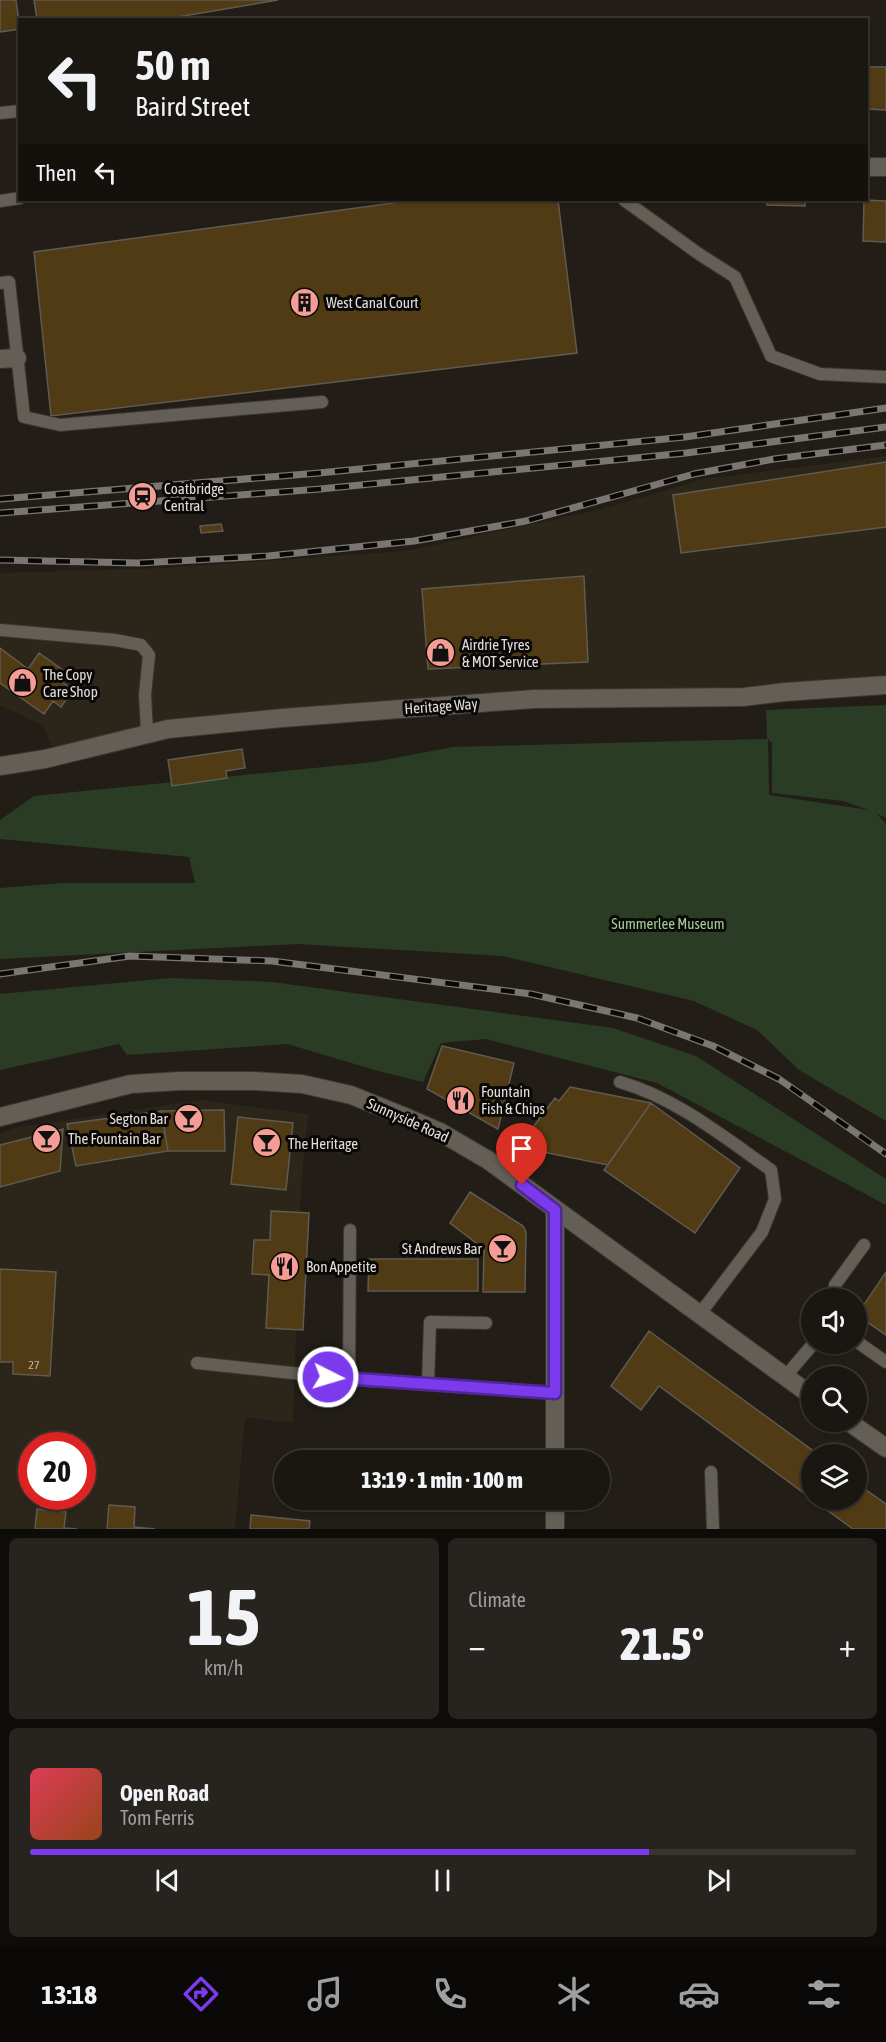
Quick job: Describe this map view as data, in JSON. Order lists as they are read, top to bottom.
{
  "streets": {
    "street": ["Heritage Way", "Sunnyside Road"]
  },
  "parks": ["Summerlee Museum"],
  "places": {
    "building": ["West Canal Court"],
    "station": ["Coatbridge Central"],
    "shop": ["Airdrie Tyres & MOT Service", "The Copy Care Shop"],
    "restaurant": ["Fountain Fish & Chips", "Bon Appetite"],
    "bar": [
      "Segton Bar",
      "The Fountain Bar",
      "The Heritage",
      "St Andrews Bar"
    ]
  },
  "house_numbers": ["27"],
  "page": {
    "turn": ["50 m", "Baird Street"],
    "then": "Then",
    "limit": "20",
    "trip": "13:19 · 1 min · 100 m",
    "tile": [
      ["15", "km/h"],
      "Climate"
    ],
    "heat": ["−", "21.5°", "+"],
    "song": ["Open Road", "Tom Ferris"],
    "tabs": "13:18"
  }
}
